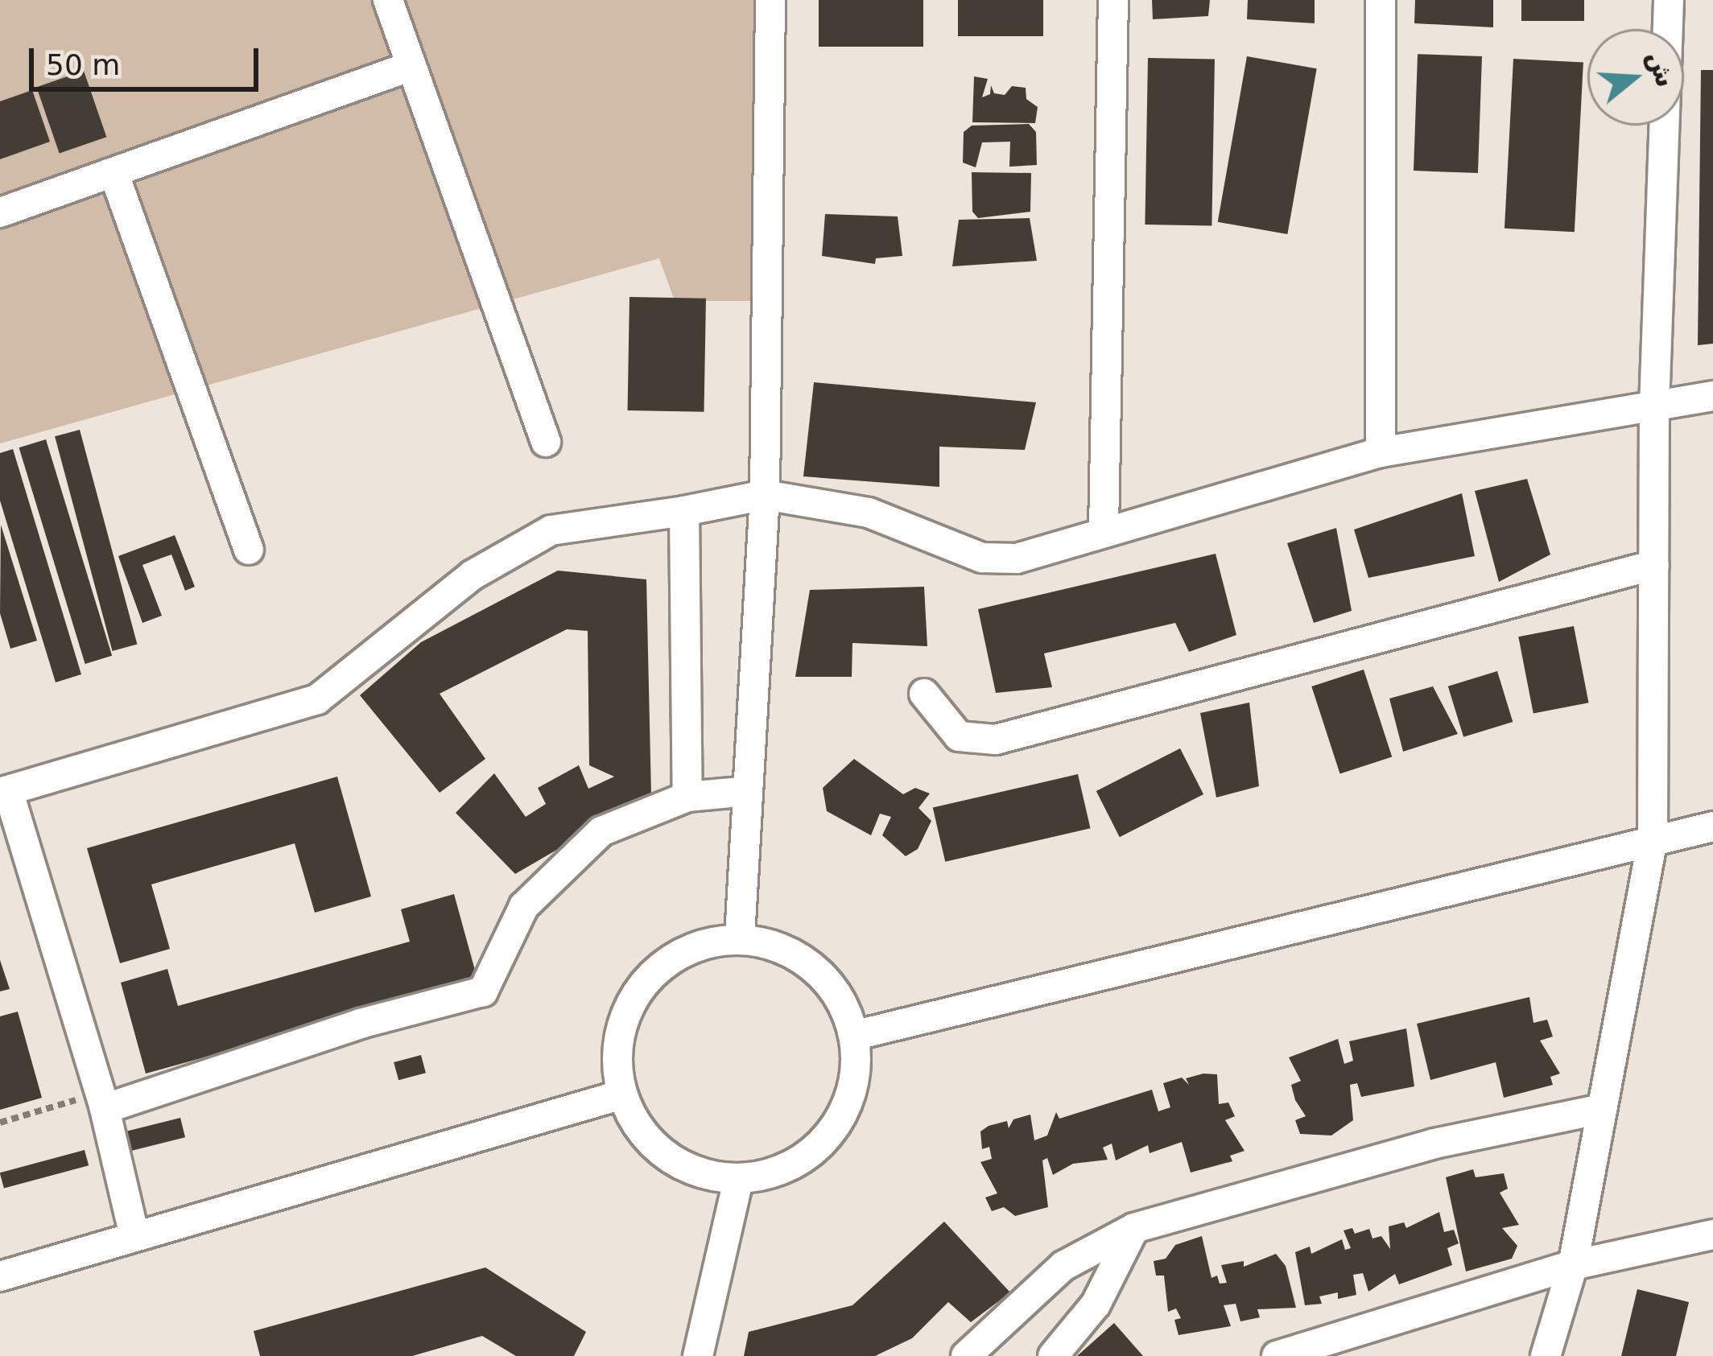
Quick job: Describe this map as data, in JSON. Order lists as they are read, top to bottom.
{
  "scale_bar": "50 m",
  "north": "right"
}
